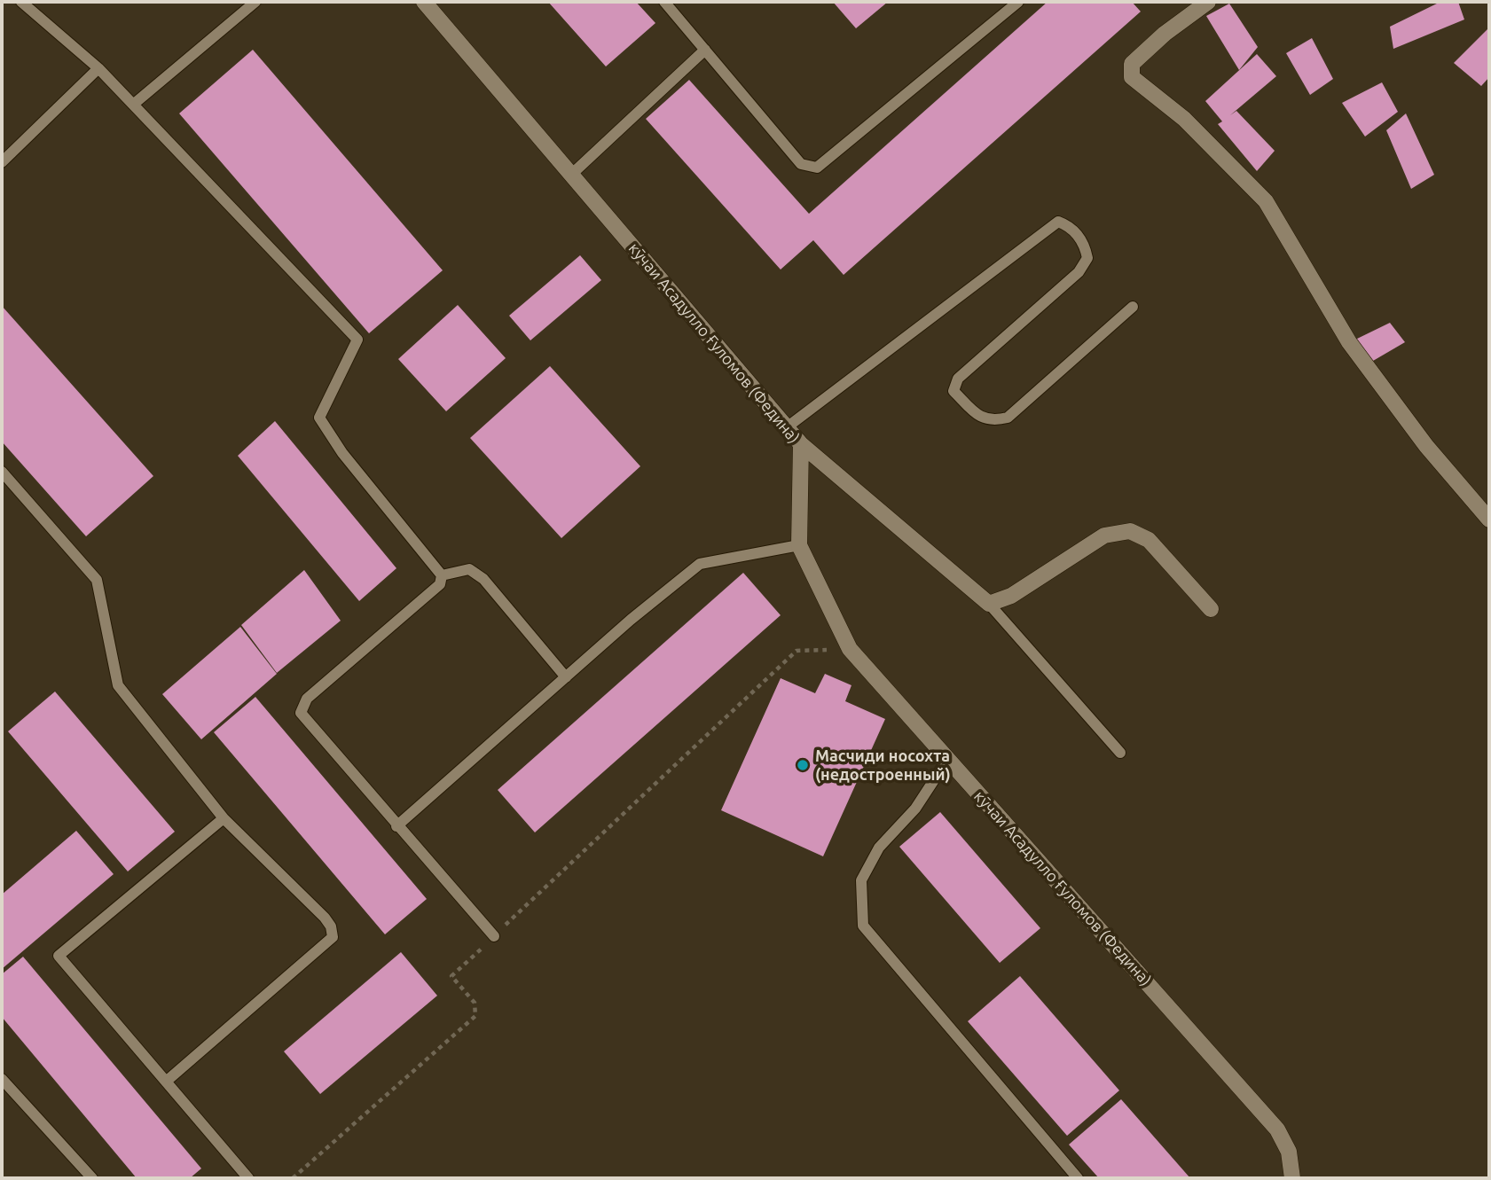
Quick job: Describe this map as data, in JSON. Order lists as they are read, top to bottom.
{
  "streets": {
    "street": ["кӯчаи Асадулло Ғуломов (Федина)"]
  },
  "places": ["Масчиди носохта (недостроенный)"]
}
